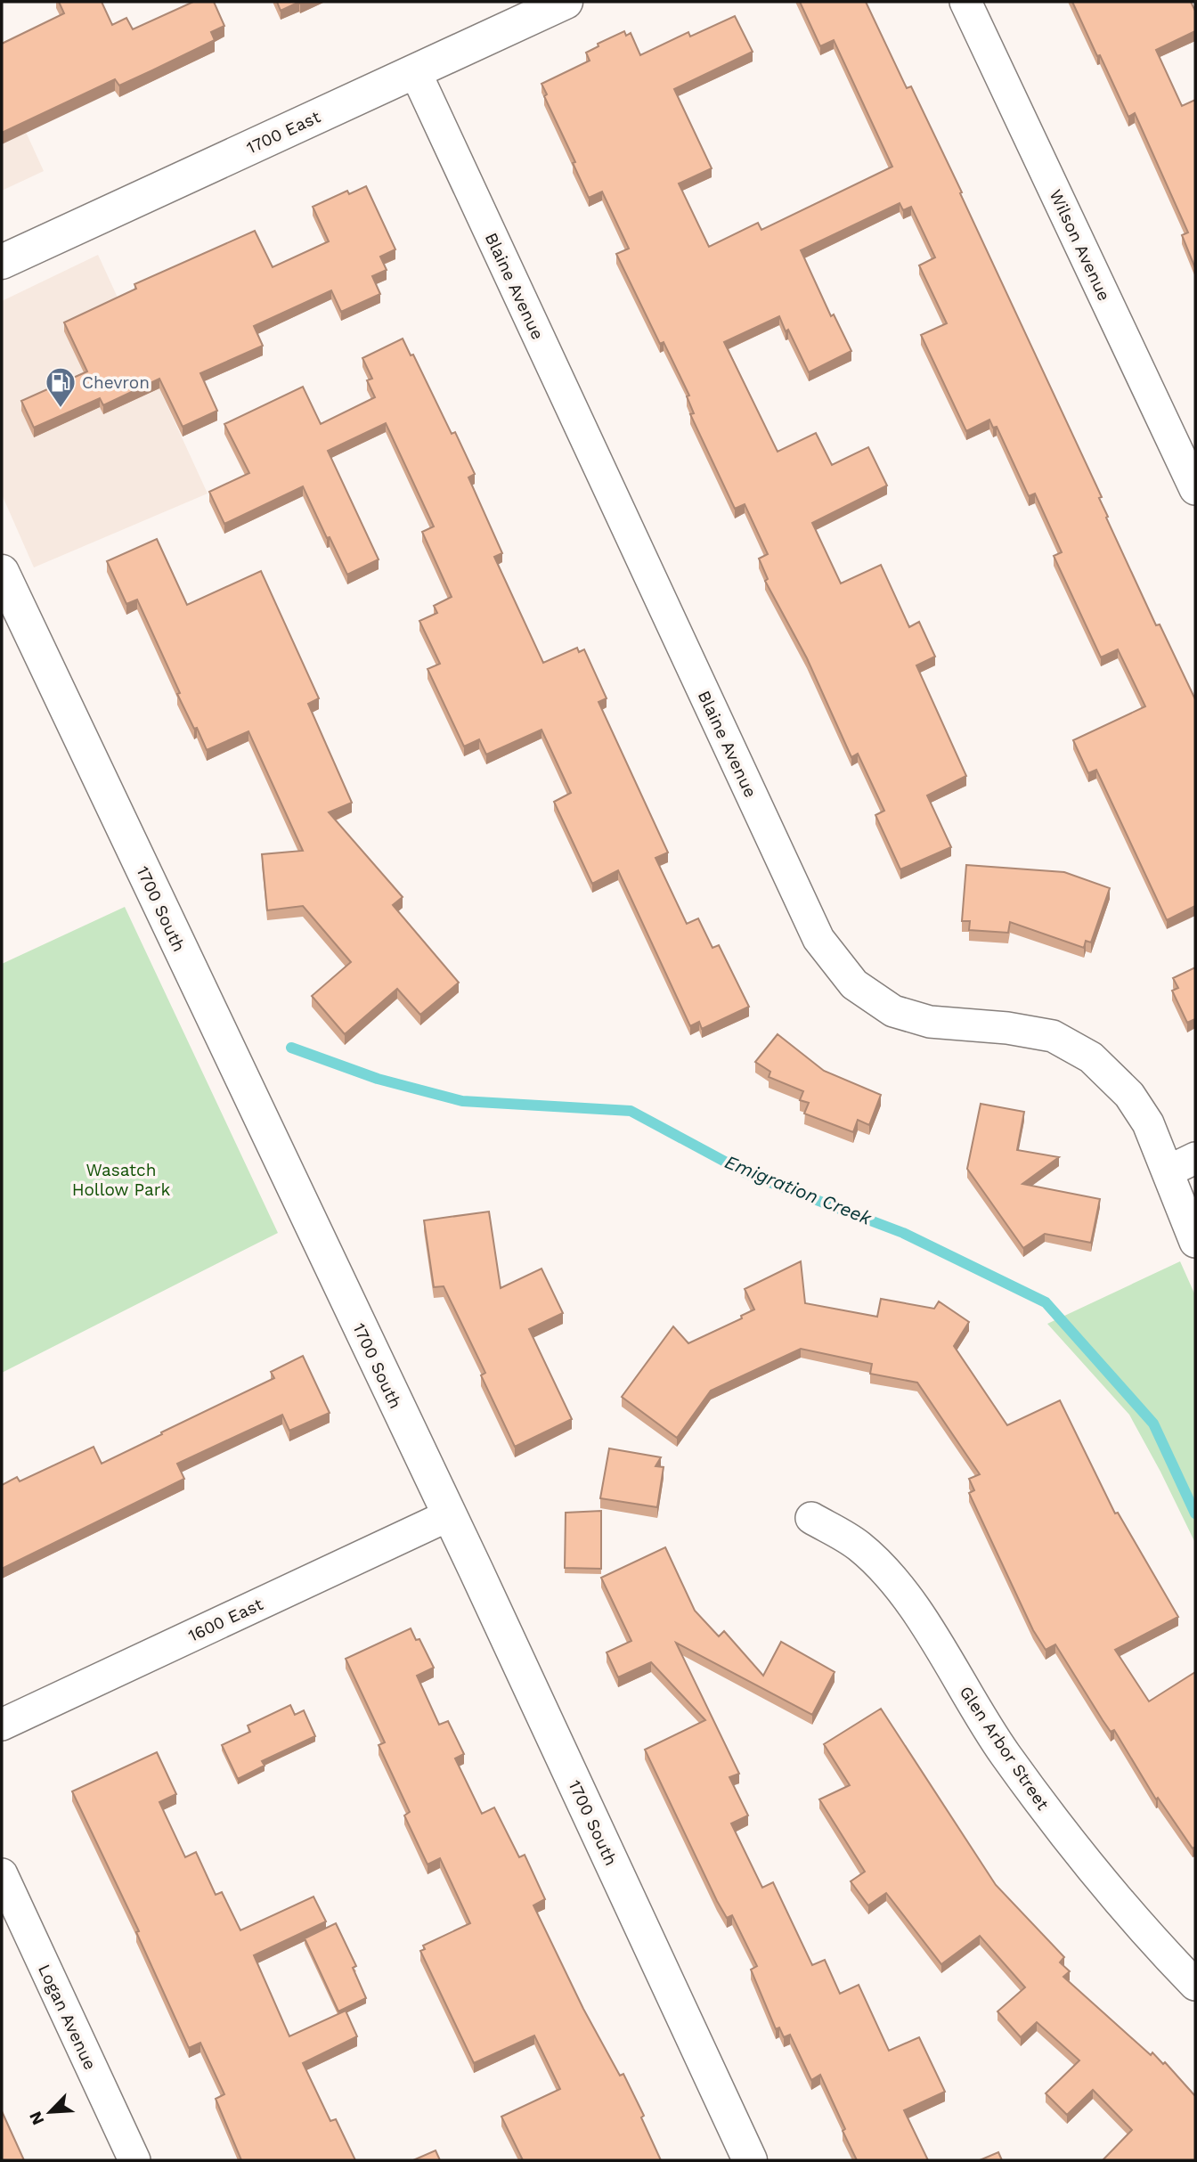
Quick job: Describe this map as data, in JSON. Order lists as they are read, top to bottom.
{
  "streets": {
    "street": [
      "1700 East",
      "Wilson Avenue",
      "Blaine Avenue",
      "1700 South",
      "1600 East",
      "Glen Arbor Street",
      "Logan Avenue"
    ]
  },
  "crossings": [
    ["1700 East", "Blaine Avenue"],
    ["1700 South", "1600 East"]
  ],
  "water": ["Emigration Creek"],
  "parks": ["Wasatch Hollow Park"],
  "places": {
    "fuel station": ["Chevron"]
  },
  "north": "bottom left"
}
